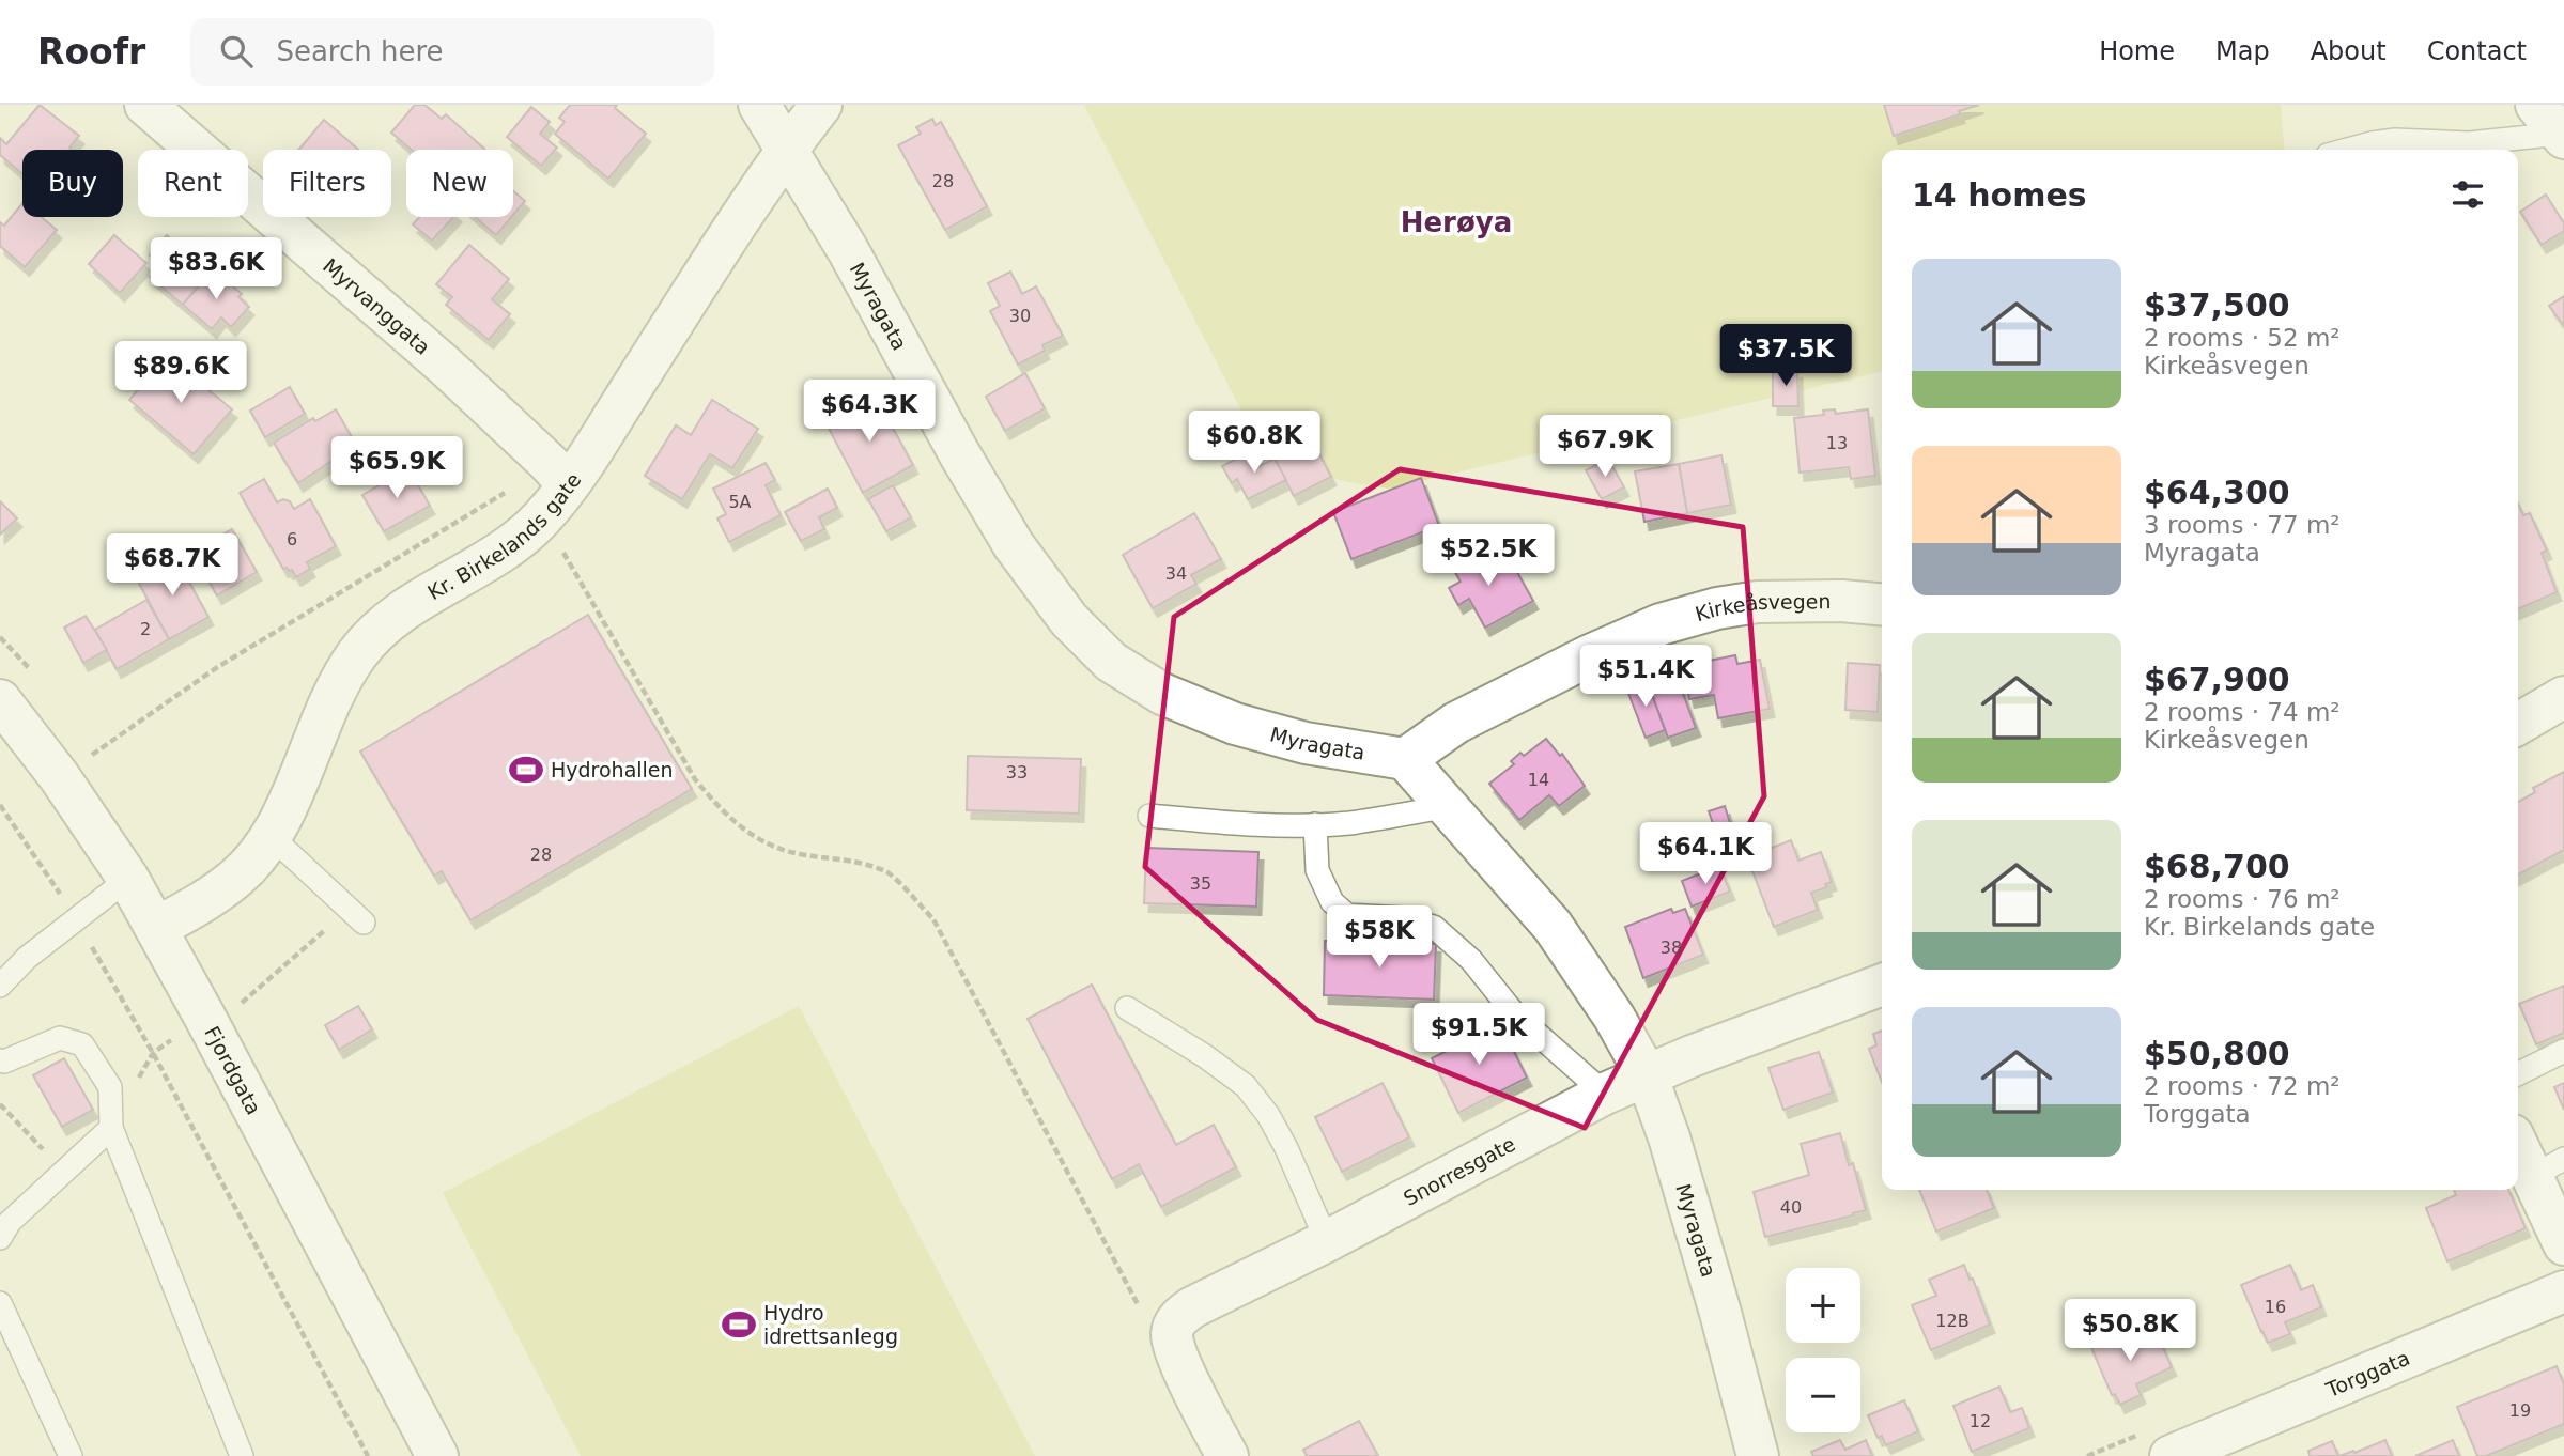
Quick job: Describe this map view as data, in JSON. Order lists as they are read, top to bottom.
{
  "streets": {
    "street": [
      "Myrvanggata",
      "Myragata",
      "Kr. Birkelands gate",
      "Kirkeåsvegen",
      "Fjordgata",
      "Snorresgate",
      "Torggata"
    ]
  },
  "crossings": [
    ["Myrvanggata", "Kr. Birkelands gate"],
    ["Myragata", "Kr. Birkelands gate"],
    ["Myragata", "Kirkeåsvegen"],
    ["Myragata", "Snorresgate"],
    ["Kr. Birkelands gate", "Fjordgata"]
  ],
  "districts": ["Herøya"],
  "places": {
    "sports": ["Hydrohallen", "Hydro idrettsanlegg"]
  },
  "house_numbers": [
    "28",
    "30",
    "13",
    "5A",
    "6",
    "34",
    "2",
    "33",
    "14",
    "28",
    "35",
    "38",
    "40",
    "16",
    "12B",
    "19",
    "12"
  ],
  "page": {
    "header": "Roofr",
    "search": "Search here",
    "nav": [
      "Home",
      "Map",
      "About",
      "Contact"
    ],
    "chip": [
      "Buy",
      "Rent",
      "Filters",
      "New"
    ],
    "heading": "14 homes",
    "price": [
      "$83.6K",
      "$37.5K",
      "$89.6K",
      "$64.3K",
      "$60.8K",
      "$67.9K",
      "$65.9K",
      "$52.5K",
      "$68.7K",
      "$51.4K",
      "$64.1K",
      "$58K",
      "$91.5K",
      "$50.8K"
    ],
    "list": [
      {
        "name": "$37,500",
        "note": "2 rooms · 52 m² · Kirkeåsvegen"
      },
      {
        "name": "$64,300",
        "note": "3 rooms · 77 m² · Myragata"
      },
      {
        "name": "$67,900",
        "note": "2 rooms · 74 m² · Kirkeåsvegen"
      },
      {
        "name": "$68,700",
        "note": "2 rooms · 76 m² · Kr. Birkelands gate"
      },
      {
        "name": "$50,800",
        "note": "2 rooms · 72 m² · Torggata"
      }
    ],
    "map_buttons": ["+", "−"]
  }
}
